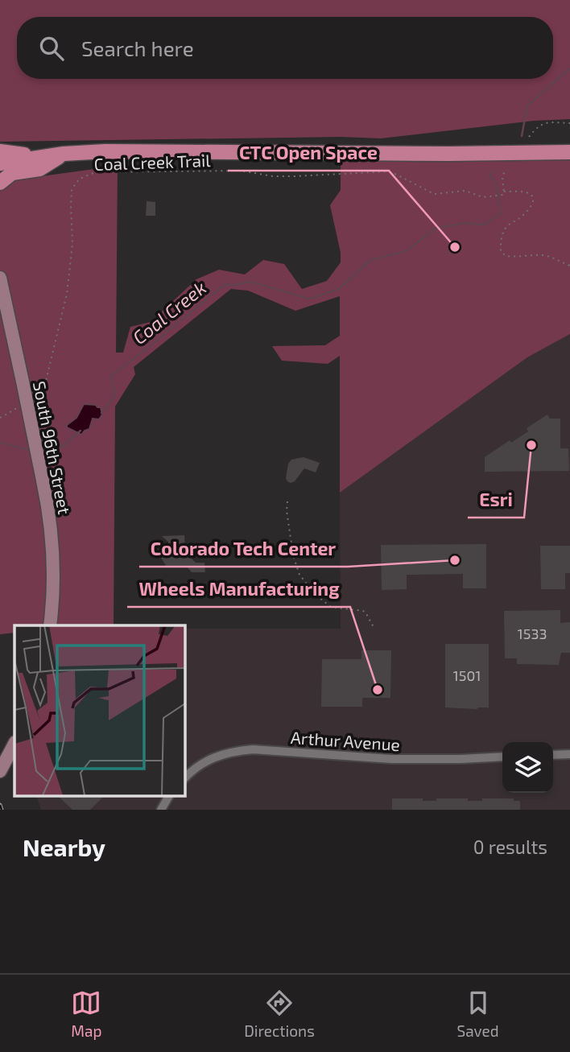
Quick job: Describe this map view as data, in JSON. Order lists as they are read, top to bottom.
{
  "streets": {
    "main road": ["South 96th Street"],
    "street": ["Arthur Avenue"],
    "path": ["Coal Creek Trail"]
  },
  "water": ["Coal Creek"],
  "places": [
    "CTC Open Space",
    "Esri",
    "Colorado Tech Center",
    "Wheels Manufacturing"
  ],
  "house_numbers": ["1533", "1501"],
  "page": {
    "search": "Search here",
    "heading": ["Nearby", "0 results"],
    "nav": ["Map", "Directions", "Saved"]
  }
}
